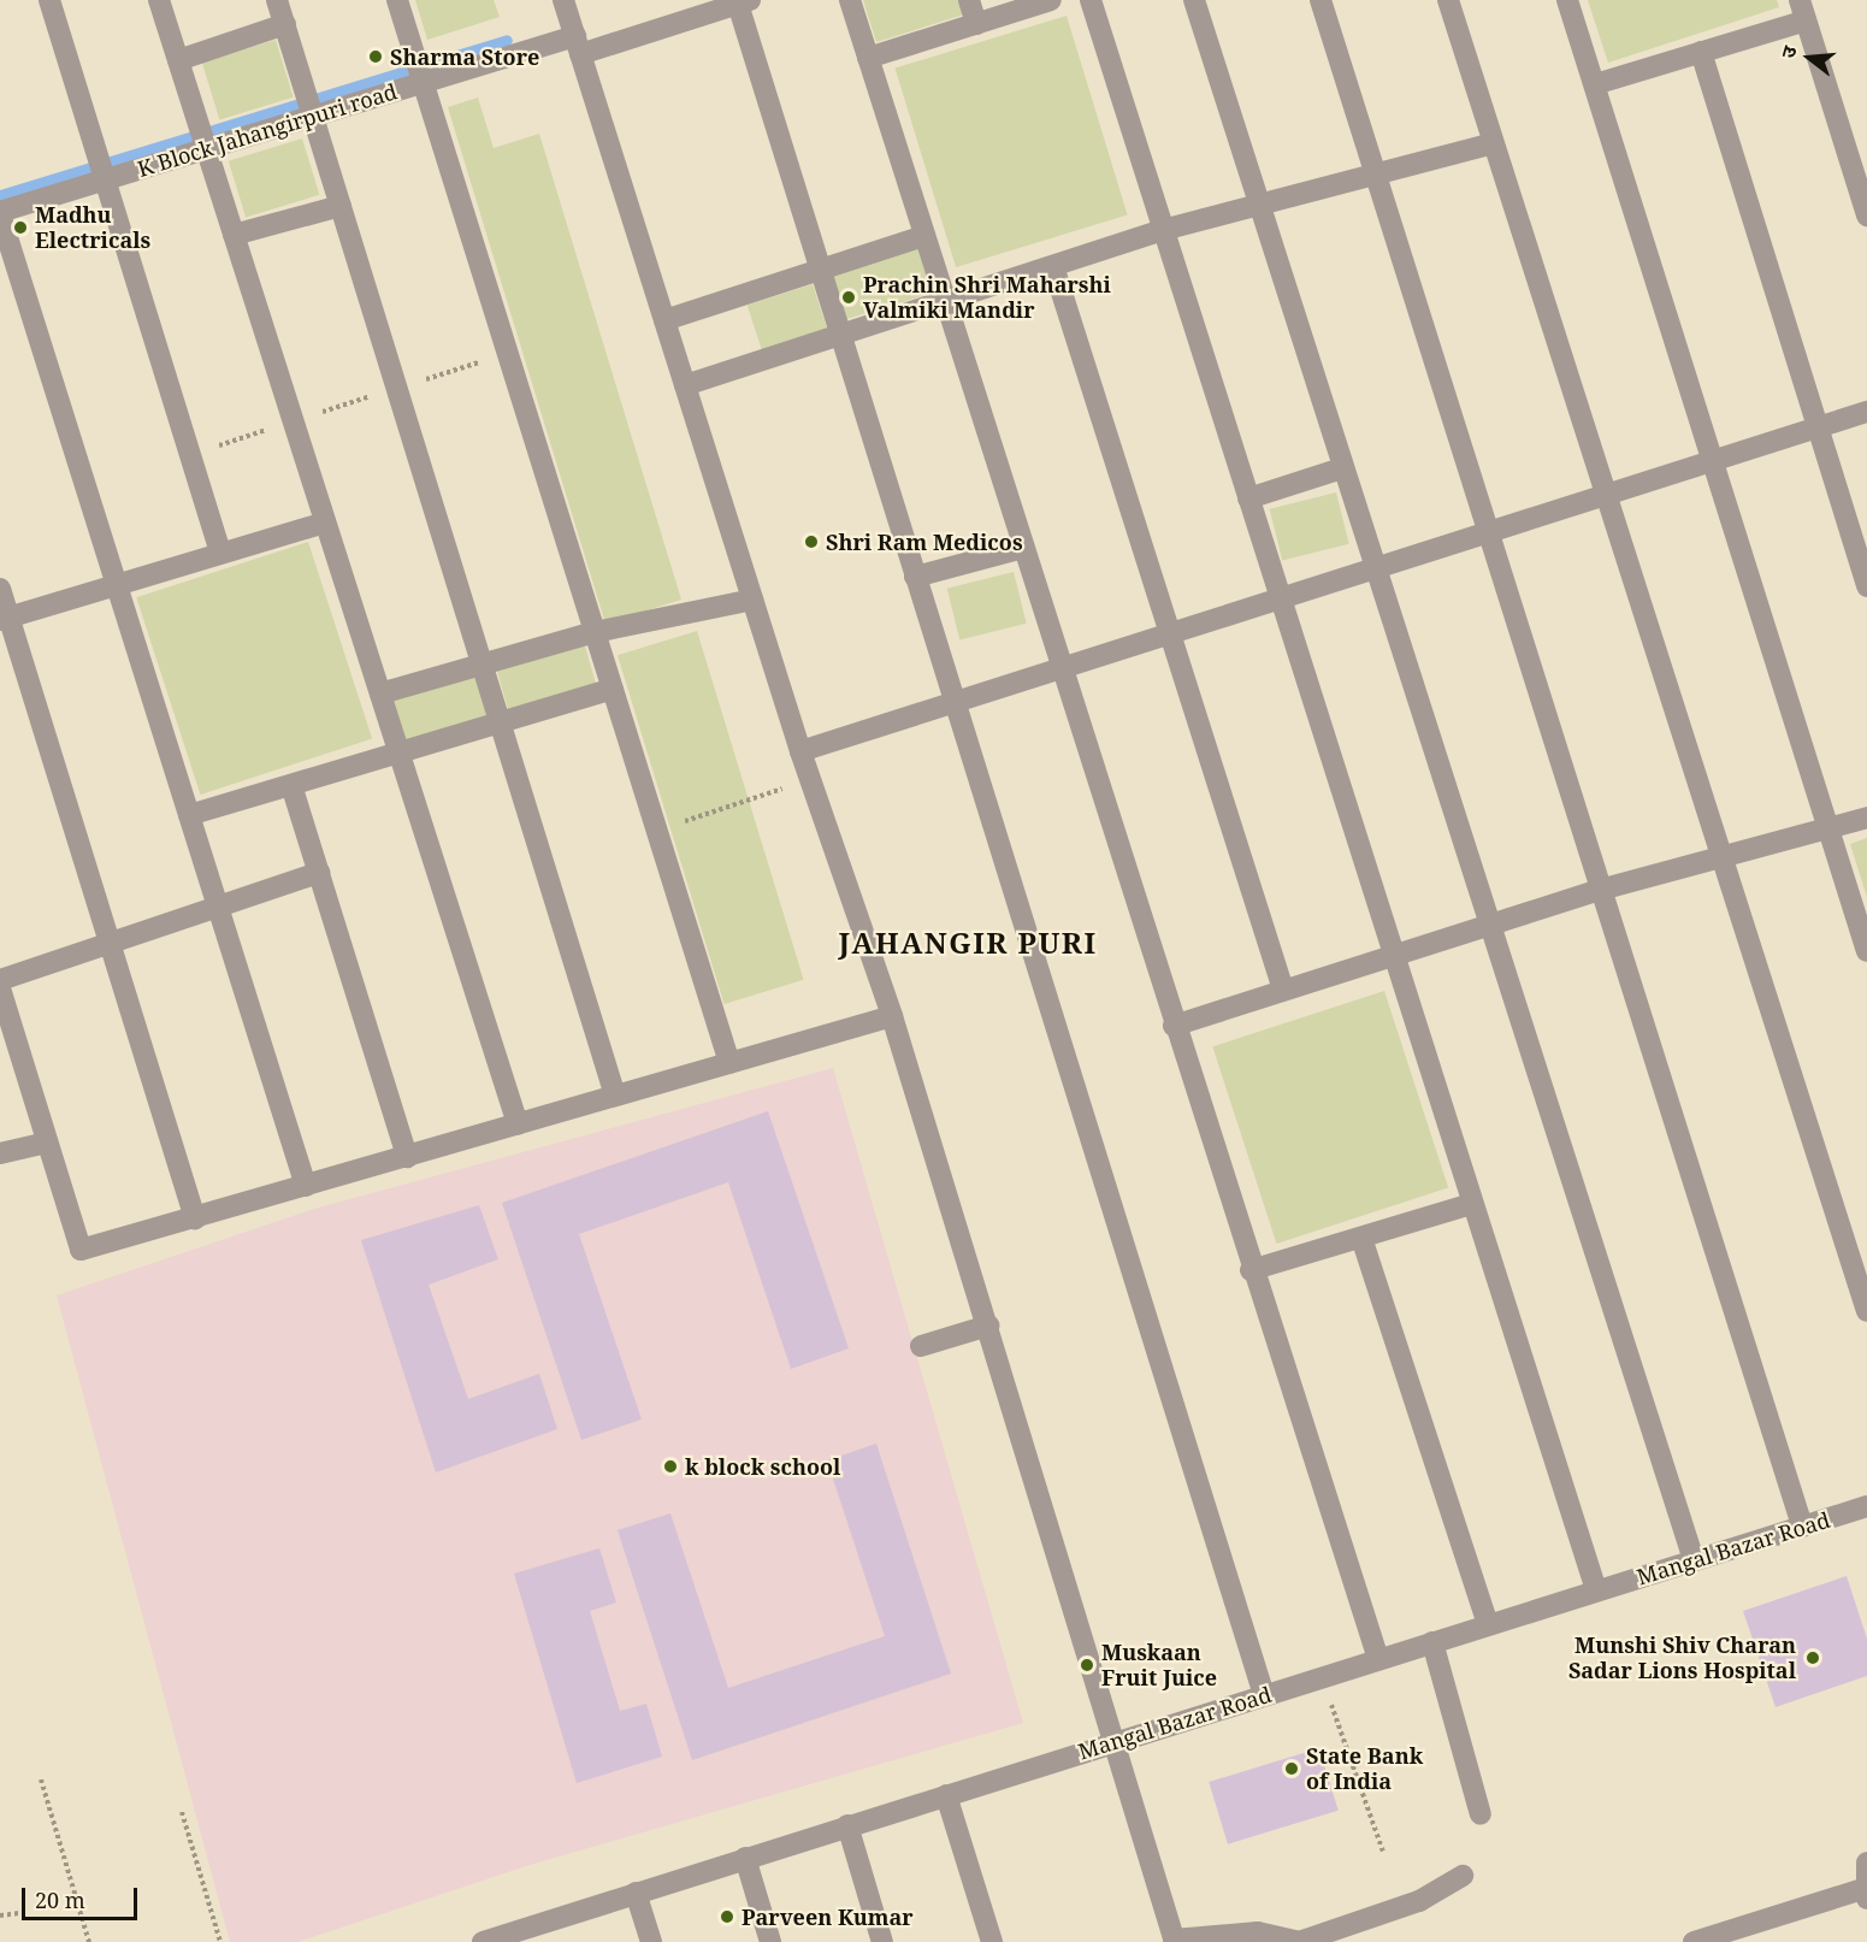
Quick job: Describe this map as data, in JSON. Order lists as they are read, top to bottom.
{
  "streets": {
    "street": ["K Block Jahangirpuri road", "Mangal Bazar Road"]
  },
  "districts": ["JAHANGIR PURI"],
  "places": [
    "Sharma Store",
    "Madhu Electricals",
    "Prachin Shri Maharshi Valmiki Mandir",
    "Shri Ram Medicos",
    "k block school",
    "Munshi Shiv Charan Sadar Lions Hospital",
    "Muskaan Fruit Juice",
    "State Bank of India",
    "Parveen Kumar"
  ],
  "scale_bar": "20 m",
  "north": "left"
}
